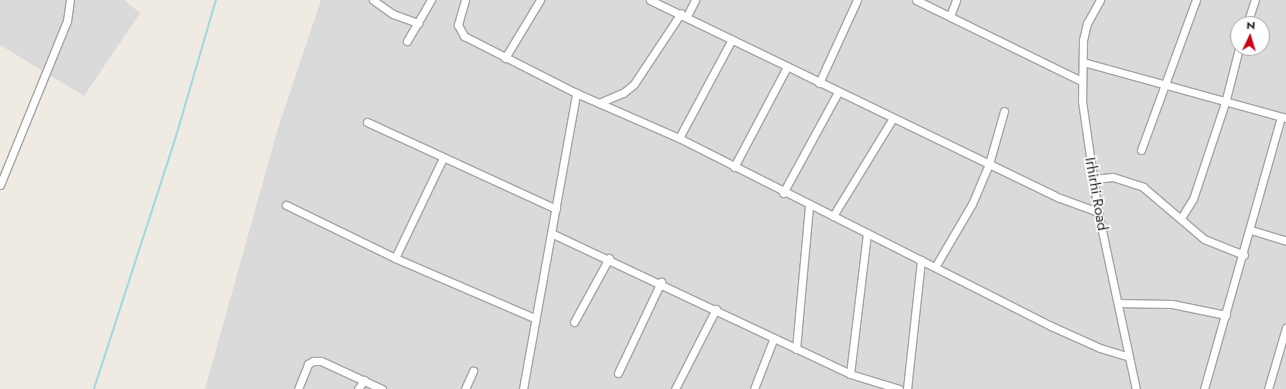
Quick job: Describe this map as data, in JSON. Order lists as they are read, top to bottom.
{
  "streets": {
    "street": ["Irhirhi Road"]
  },
  "north": "top"
}
